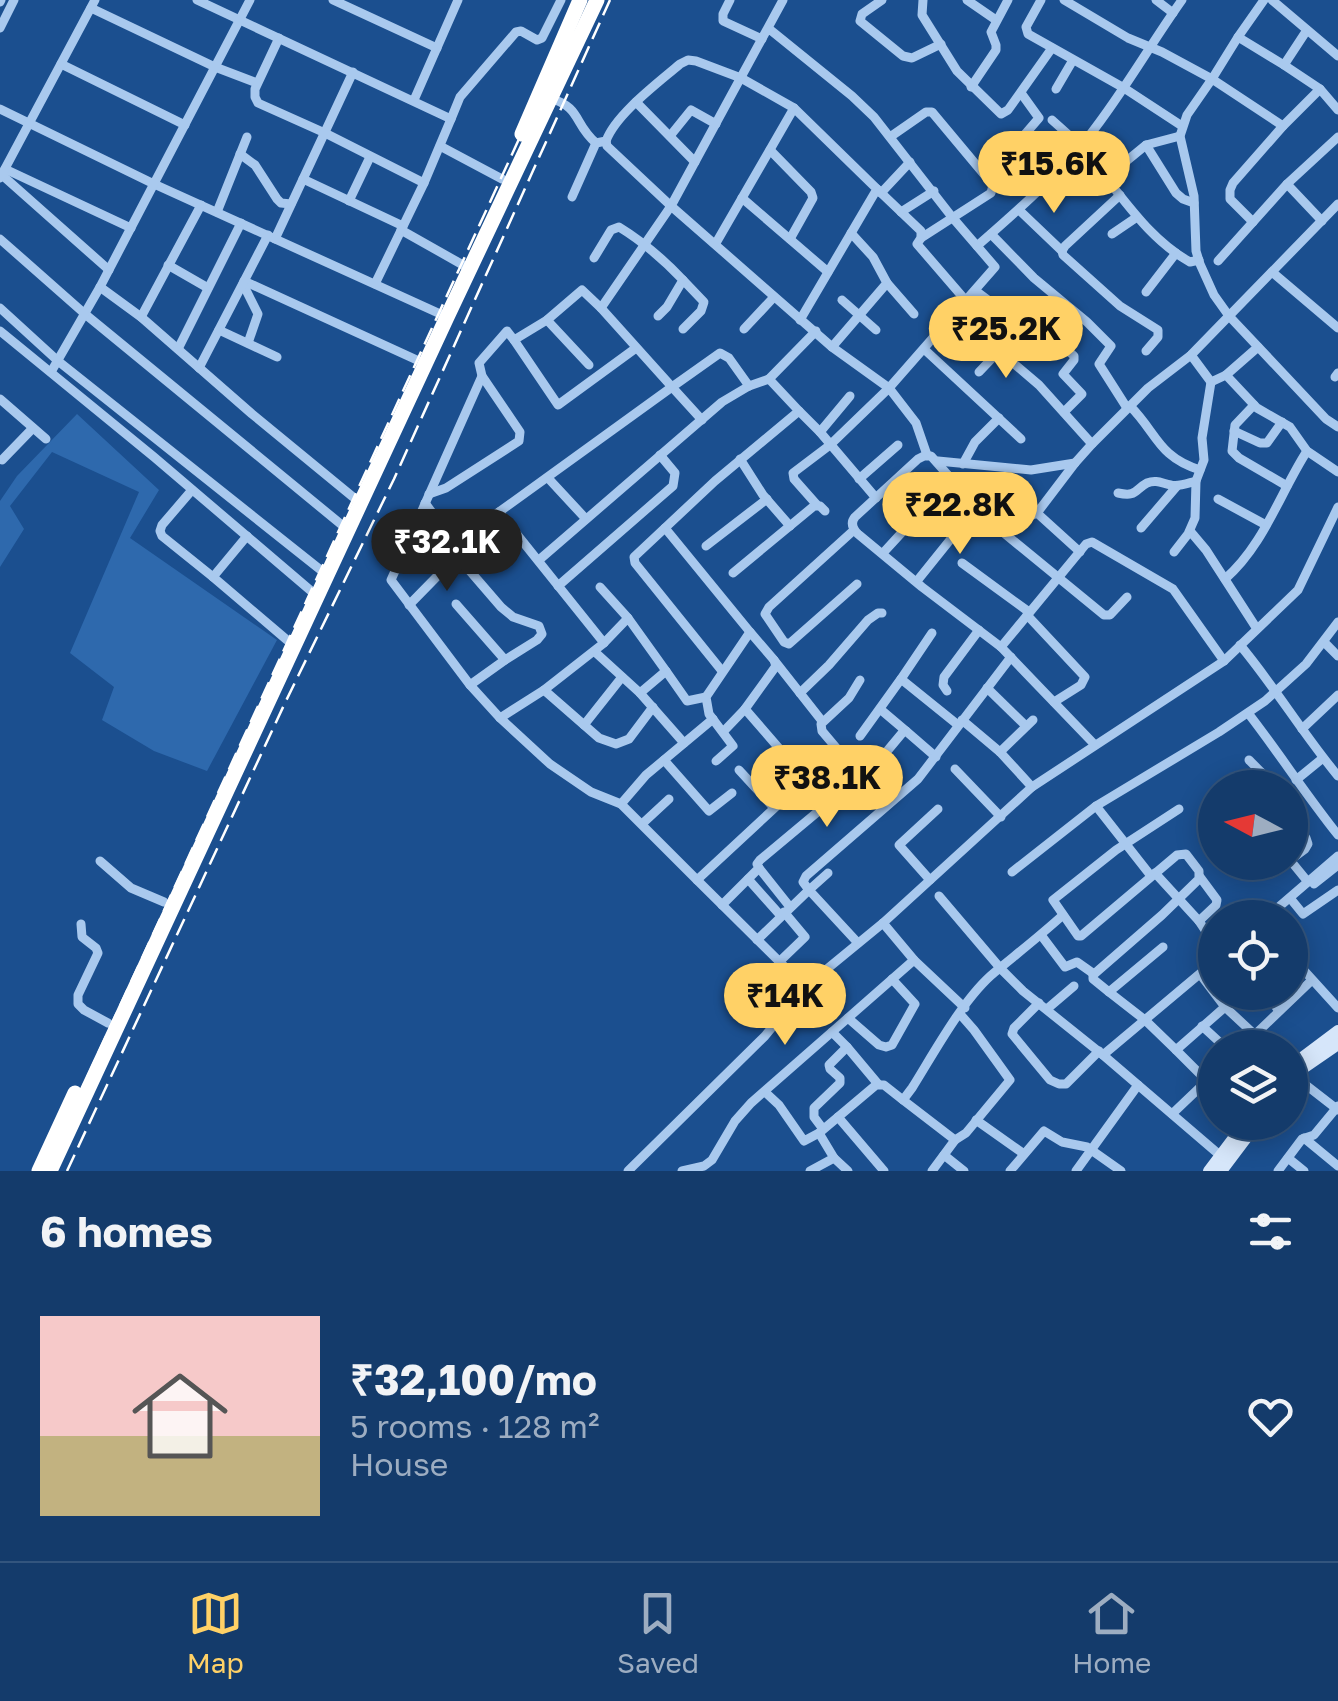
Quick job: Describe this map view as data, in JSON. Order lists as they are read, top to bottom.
{
  "north": "left",
  "page": {
    "price": [
      "₹15.6K",
      "₹25.2K",
      "₹22.8K",
      "₹32.1K",
      "₹38.1K",
      "₹14K"
    ],
    "heading": "6 homes",
    "list": [
      {
        "name": "₹32,100/mo",
        "note": "5 rooms · 128 m² · House"
      }
    ],
    "tabs": ["Map", "Saved", "Home"]
  }
}
